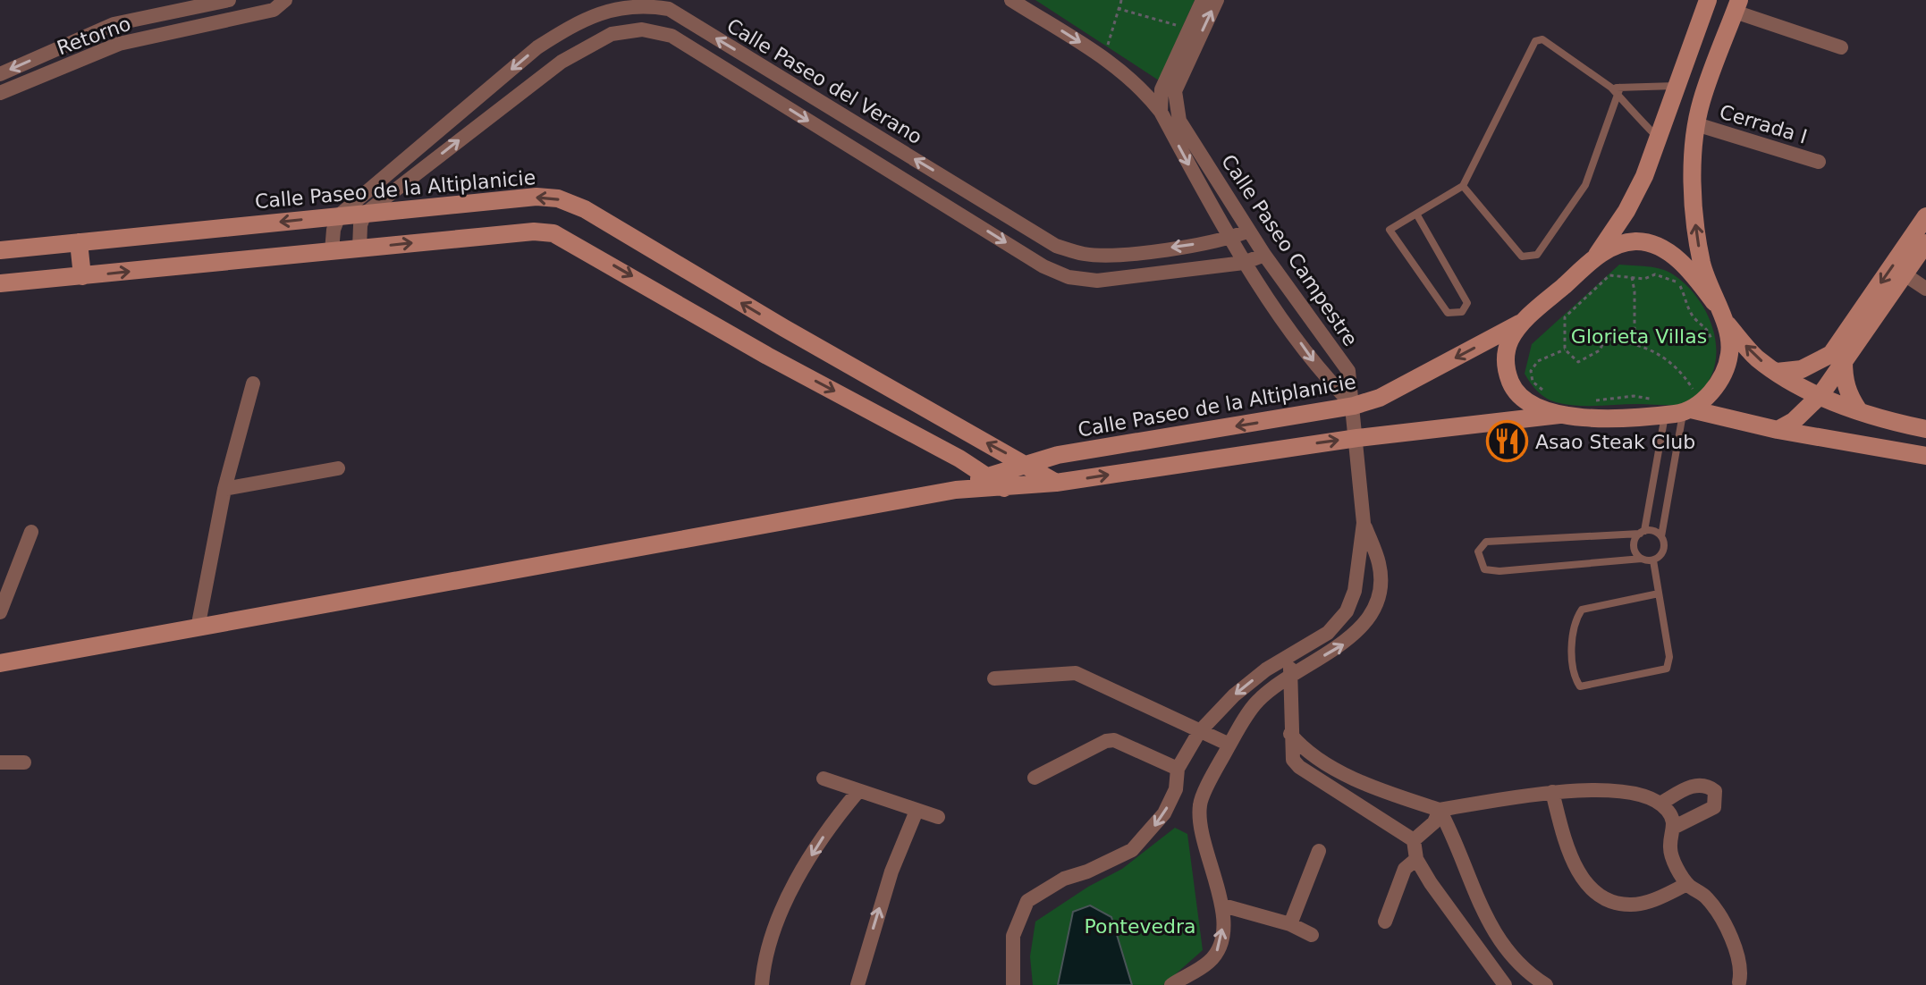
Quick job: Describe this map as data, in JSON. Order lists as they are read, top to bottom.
{
  "streets": {
    "street": [
      "Retorno",
      "Calle Paseo del Verano",
      "Cerrada I",
      "Calle Paseo de la Altiplanicie",
      "Calle Paseo Campestre"
    ]
  },
  "crossings": [
    ["Calle Paseo del Verano", "Calle Paseo de la Altiplanicie"],
    ["Calle Paseo del Verano", "Calle Paseo Campestre"],
    ["Calle Paseo de la Altiplanicie", "Calle Paseo Campestre"]
  ],
  "parks": ["Glorieta Villas", "Pontevedra"],
  "places": {
    "restaurant": ["Asao Steak Club"]
  }
}
